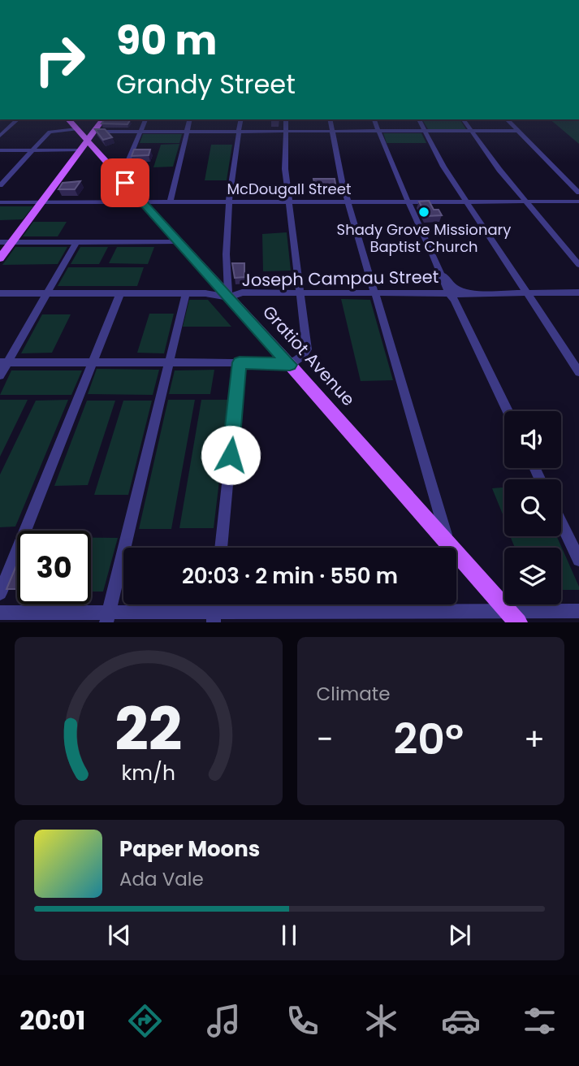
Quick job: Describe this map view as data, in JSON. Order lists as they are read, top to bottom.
{
  "streets": {
    "main road": ["Gratiot Avenue"],
    "street": ["McDougall Street", "Joseph Campau Street"]
  },
  "crossings": [
    ["McDougall Street", "Gratiot Avenue"],
    ["Joseph Campau Street", "Gratiot Avenue"]
  ],
  "places": ["Shady Grove Missionary Baptist Church"],
  "page": {
    "turn": ["90 m", "Grandy Street"],
    "limit": "30",
    "trip": "20:03 · 2 min · 550 m",
    "tile": "Climate",
    "heat": ["−", "20°", "+"],
    "song": ["Paper Moons", "Ada Vale"],
    "tabs": "20:01",
    "gauge": ["22", "km/h"]
  }
}
